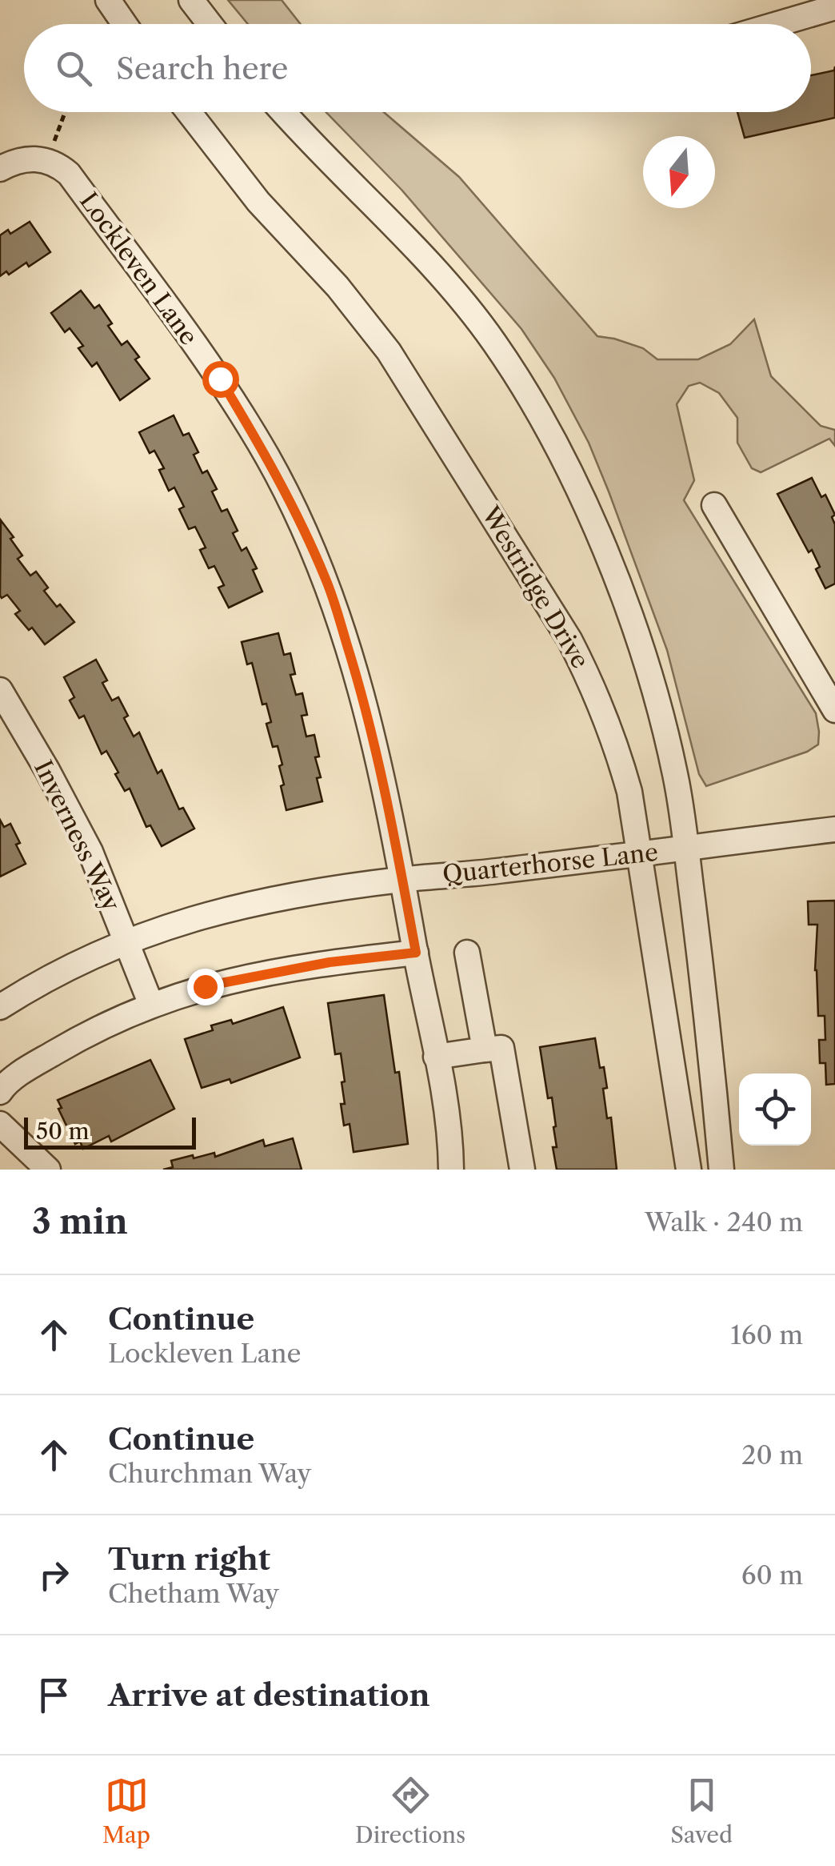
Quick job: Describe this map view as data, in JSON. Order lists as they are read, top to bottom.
{
  "streets": {
    "street": [
      "Lockleven Lane",
      "Westridge Drive",
      "Inverness Way",
      "Quarterhorse Lane"
    ]
  },
  "crossings": [
    ["Lockleven Lane", "Quarterhorse Lane"],
    ["Westridge Drive", "Quarterhorse Lane"],
    ["Inverness Way", "Quarterhorse Lane"]
  ],
  "scale_bar": "50 m",
  "north": "bottom",
  "page": {
    "search": "Search here",
    "scale": "50 m",
    "heading": ["3 min", "Walk · 240 m"],
    "list": [
      ["Continue", "Lockleven Lane", "160 m"],
      ["Continue", "Churchman Way", "20 m"],
      ["Turn right", "Chetham Way", "60 m"],
      "Arrive at destination"
    ],
    "nav": ["Map", "Directions", "Saved"]
  }
}
